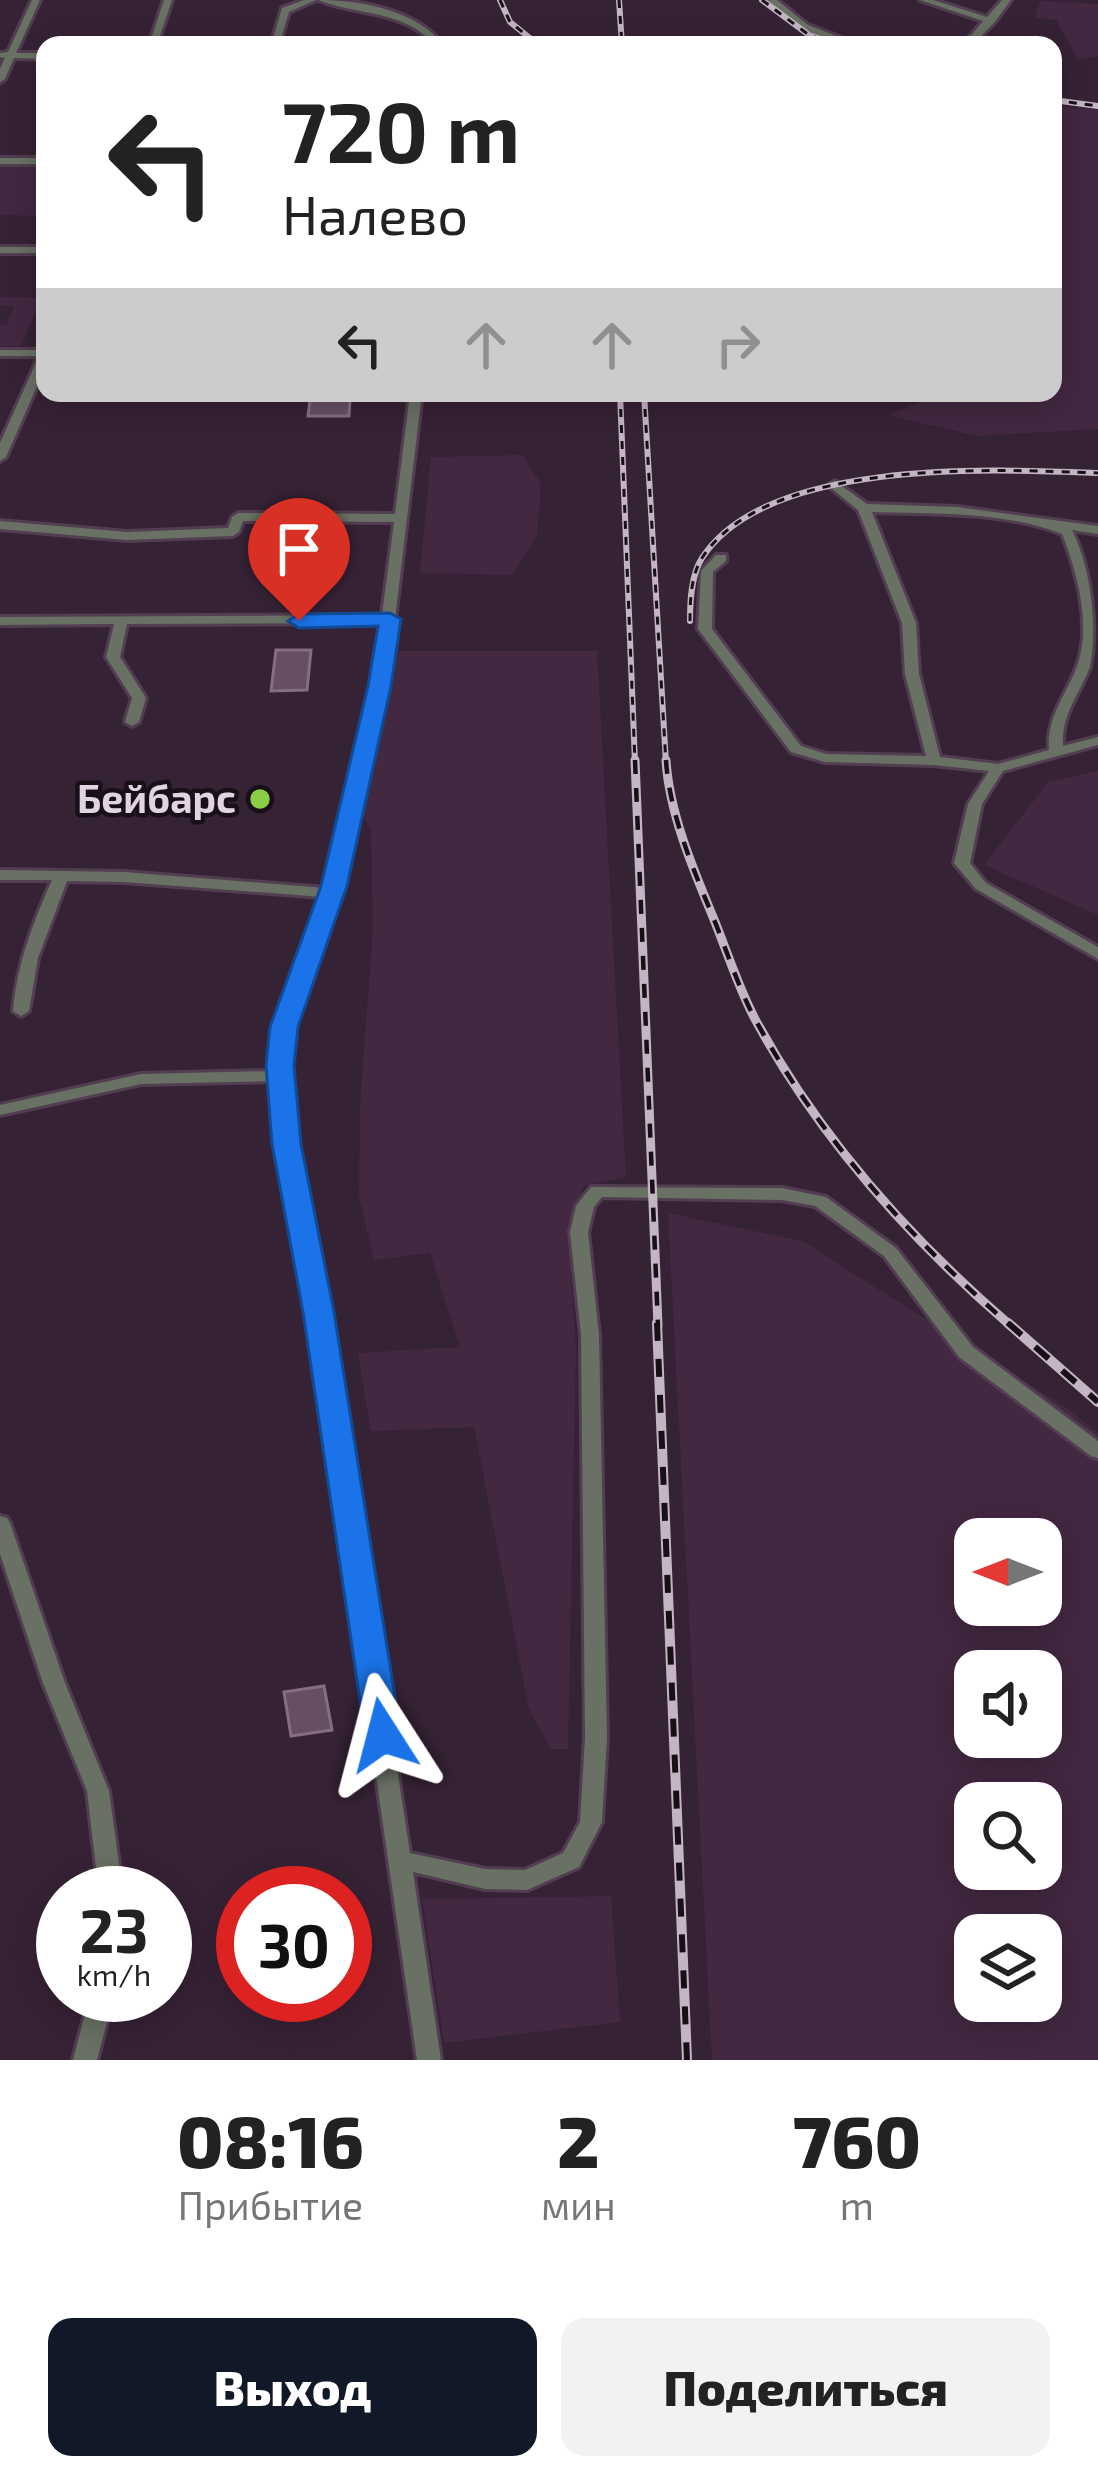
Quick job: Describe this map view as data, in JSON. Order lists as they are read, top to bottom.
{
  "places": ["Бейбарс"],
  "north": "left",
  "page": {
    "turn": ["720 m", "Налево"],
    "speed": "23 km/h",
    "limit": "30",
    "eta": [
      "08:16",
      "Прибытие",
      "2",
      "мин",
      "760",
      "m"
    ],
    "buttons": ["Выход", "Поделиться"]
  }
}
